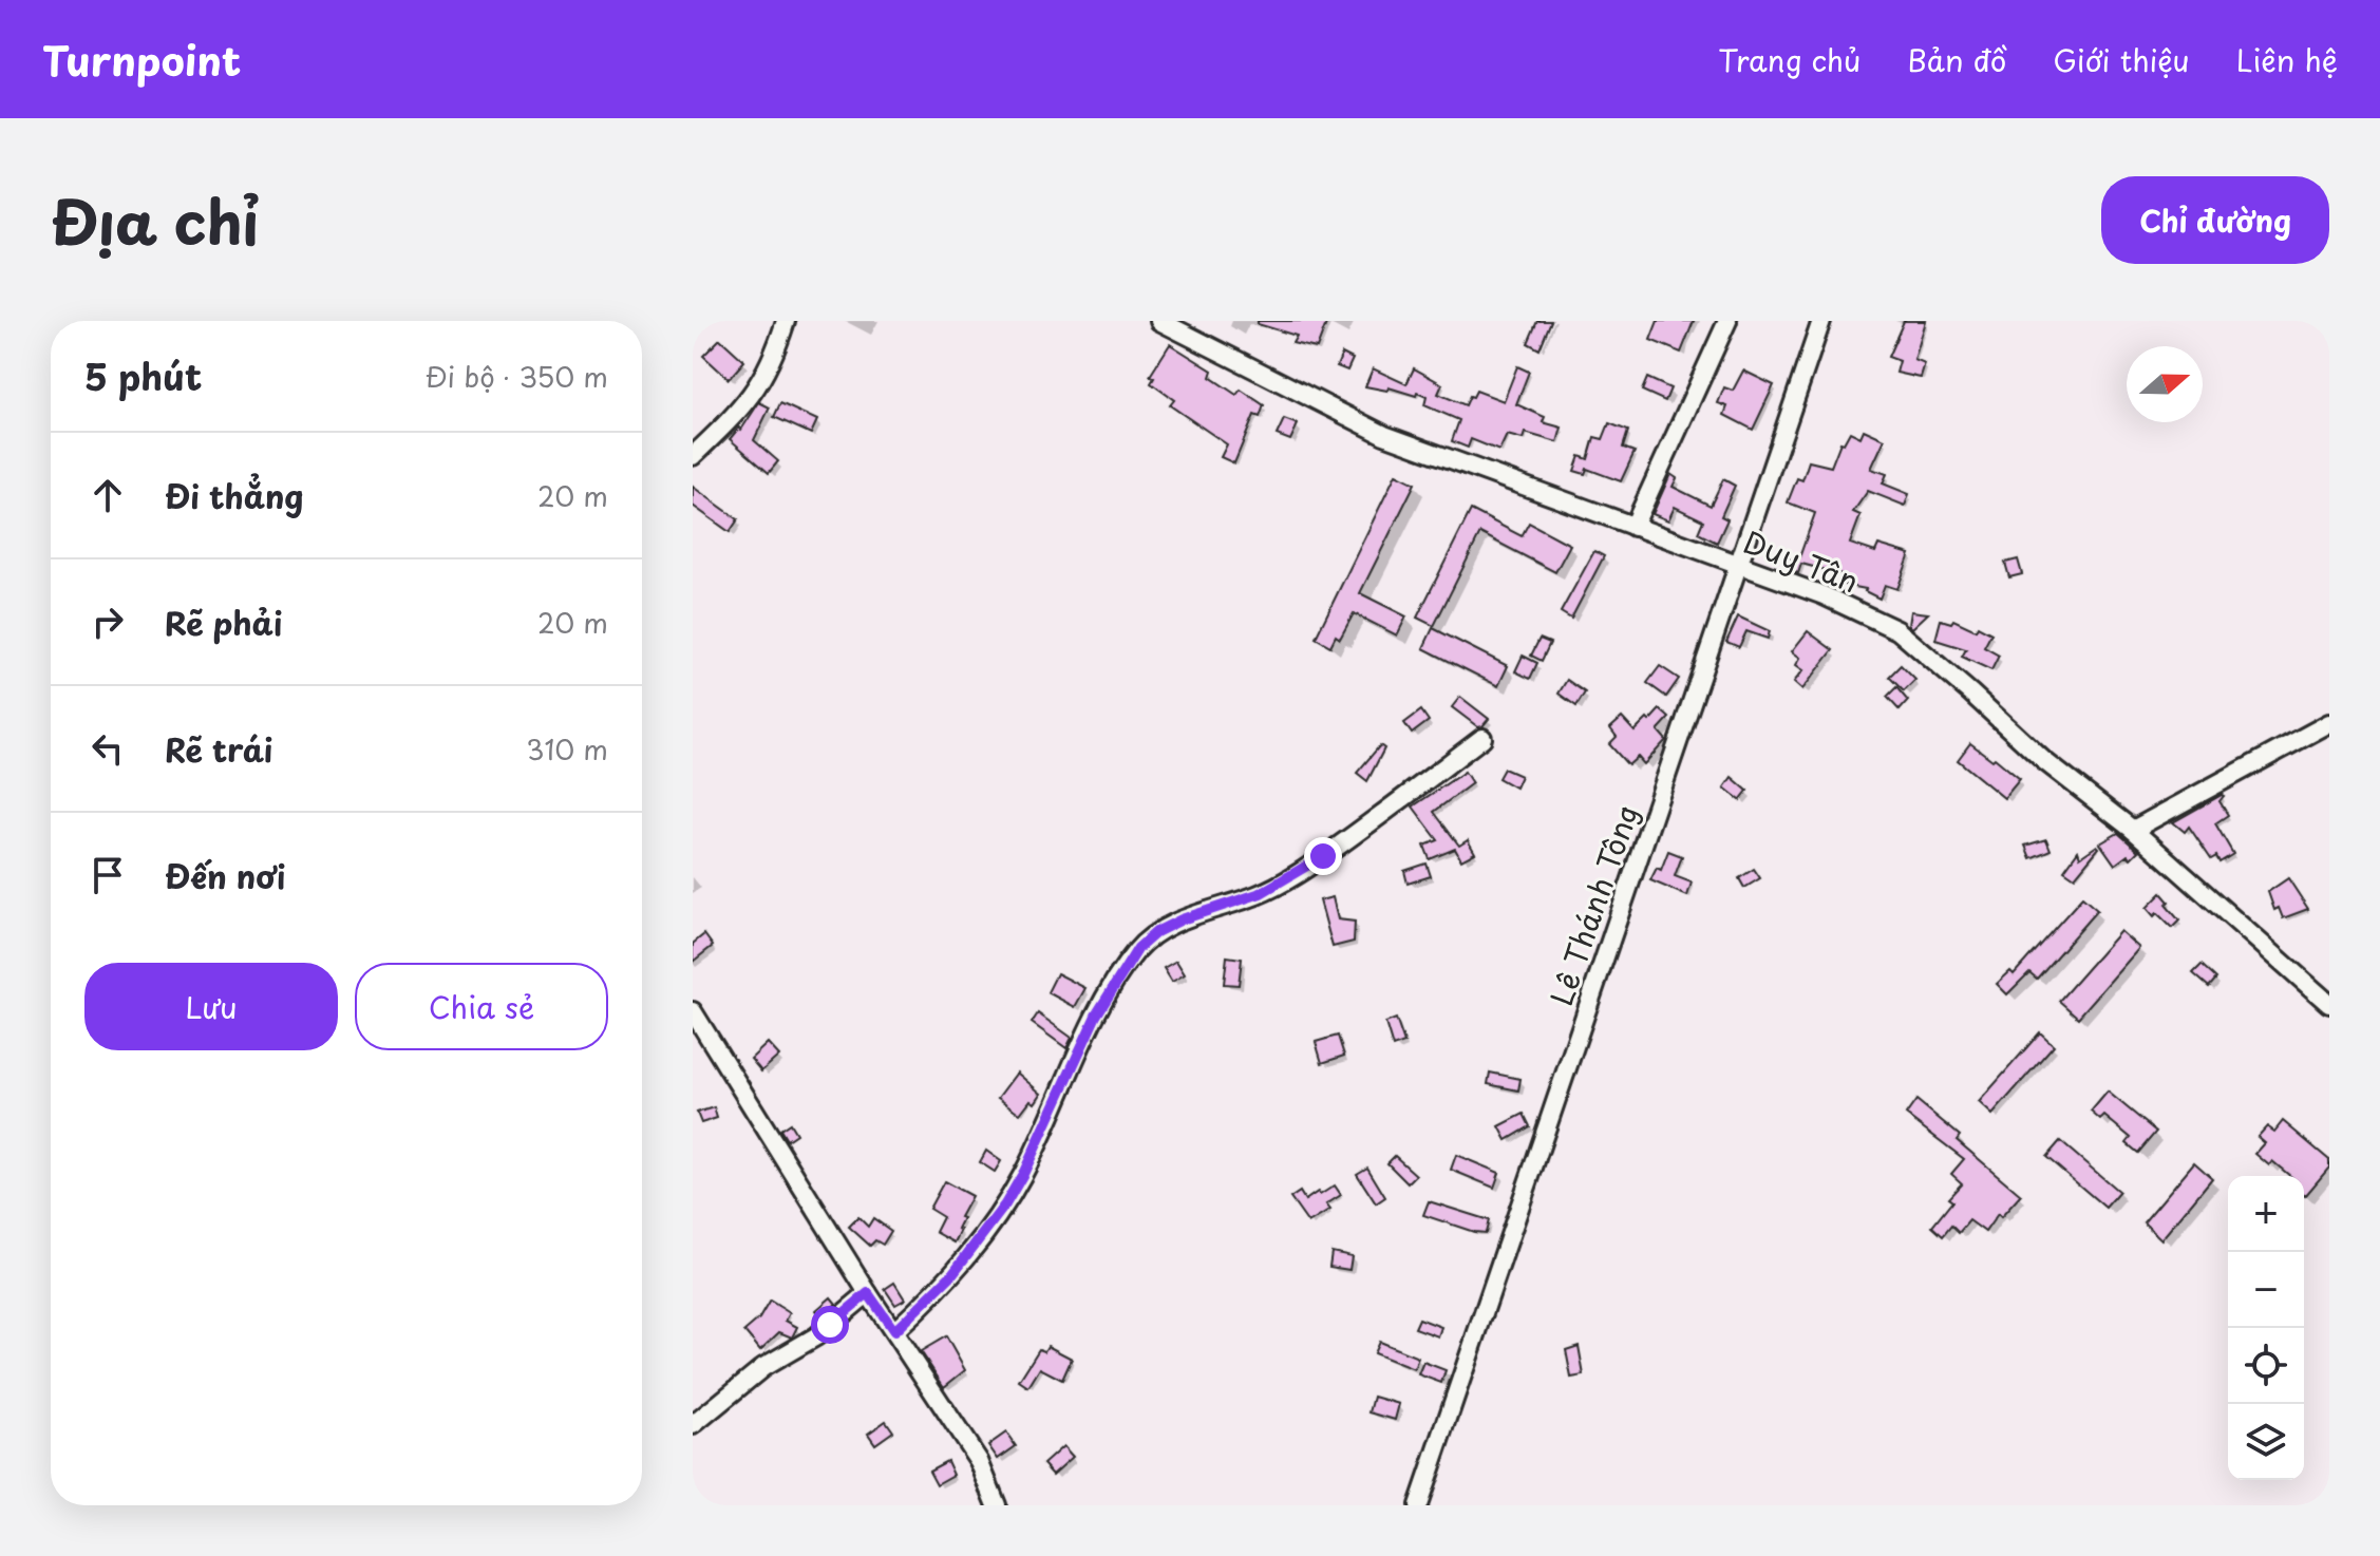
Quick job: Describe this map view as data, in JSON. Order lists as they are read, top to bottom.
{
  "streets": {
    "street": ["Duy Tân", "Lê Thánh Tông"]
  },
  "crossings": [
    ["Duy Tân", "Lê Thánh Tông"]
  ],
  "north": "right",
  "page": {
    "header": "Turnpoint",
    "nav": [
      "Trang chủ",
      "Bản đồ",
      "Giới thiệu",
      "Liên hệ"
    ],
    "title": "Địa chỉ",
    "buttons": [
      "Chỉ đường",
      ["Lưu", "Chia sẻ"]
    ],
    "heading": ["5 phút", "Đi bộ · 350 m"],
    "list": [
      ["Đi thẳng", "20 m"],
      ["Rẽ phải", "20 m"],
      ["Rẽ trái", "310 m"],
      "Đến nơi"
    ],
    "map_buttons": ["+", "−"]
  }
}
